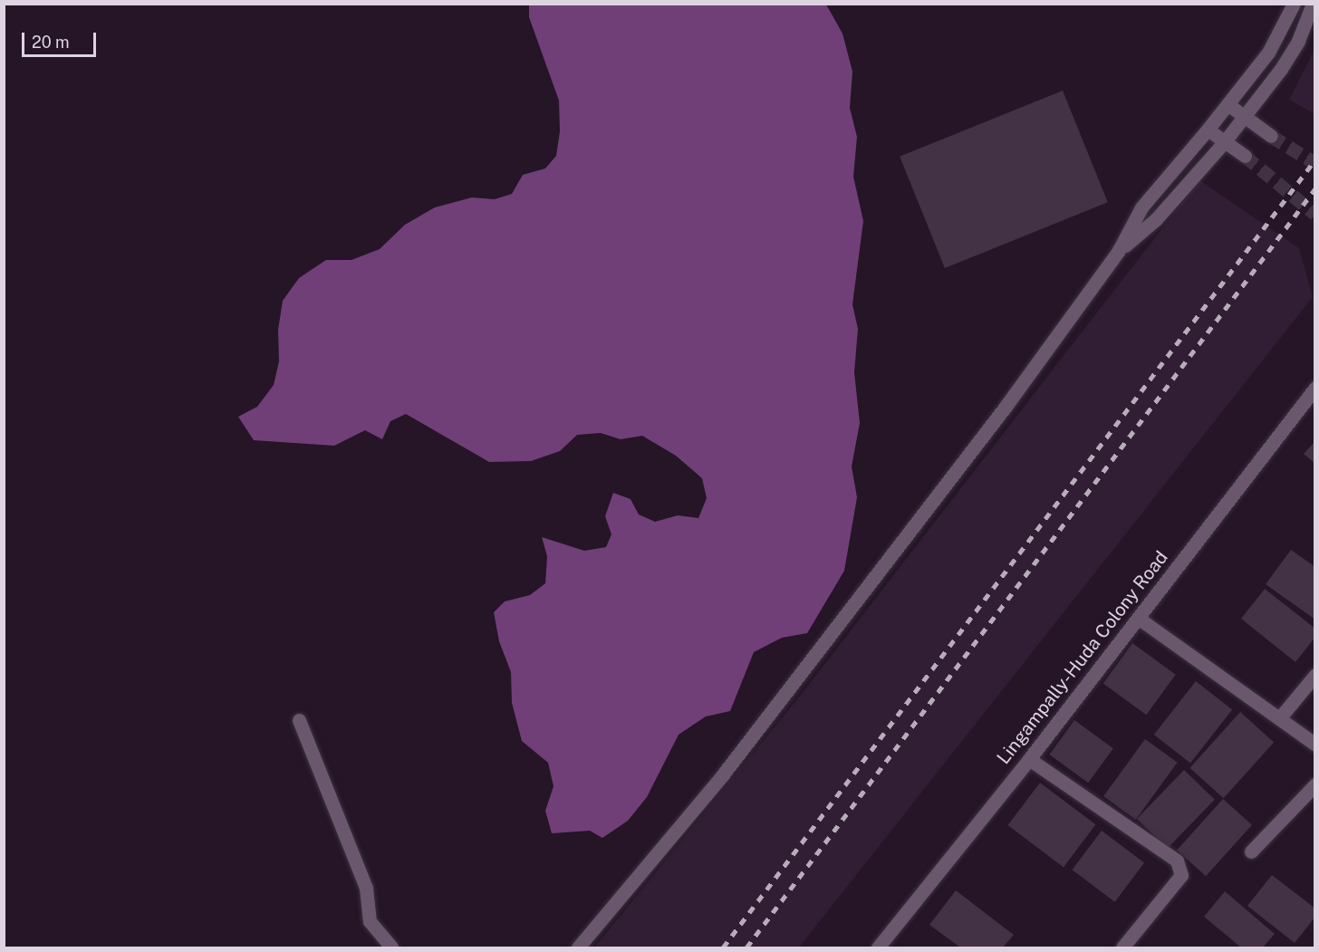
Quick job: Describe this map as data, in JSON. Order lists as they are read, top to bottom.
{
  "streets": {
    "street": ["Lingampally-Huda Colony Road"]
  },
  "scale_bar": "20 m"
}
